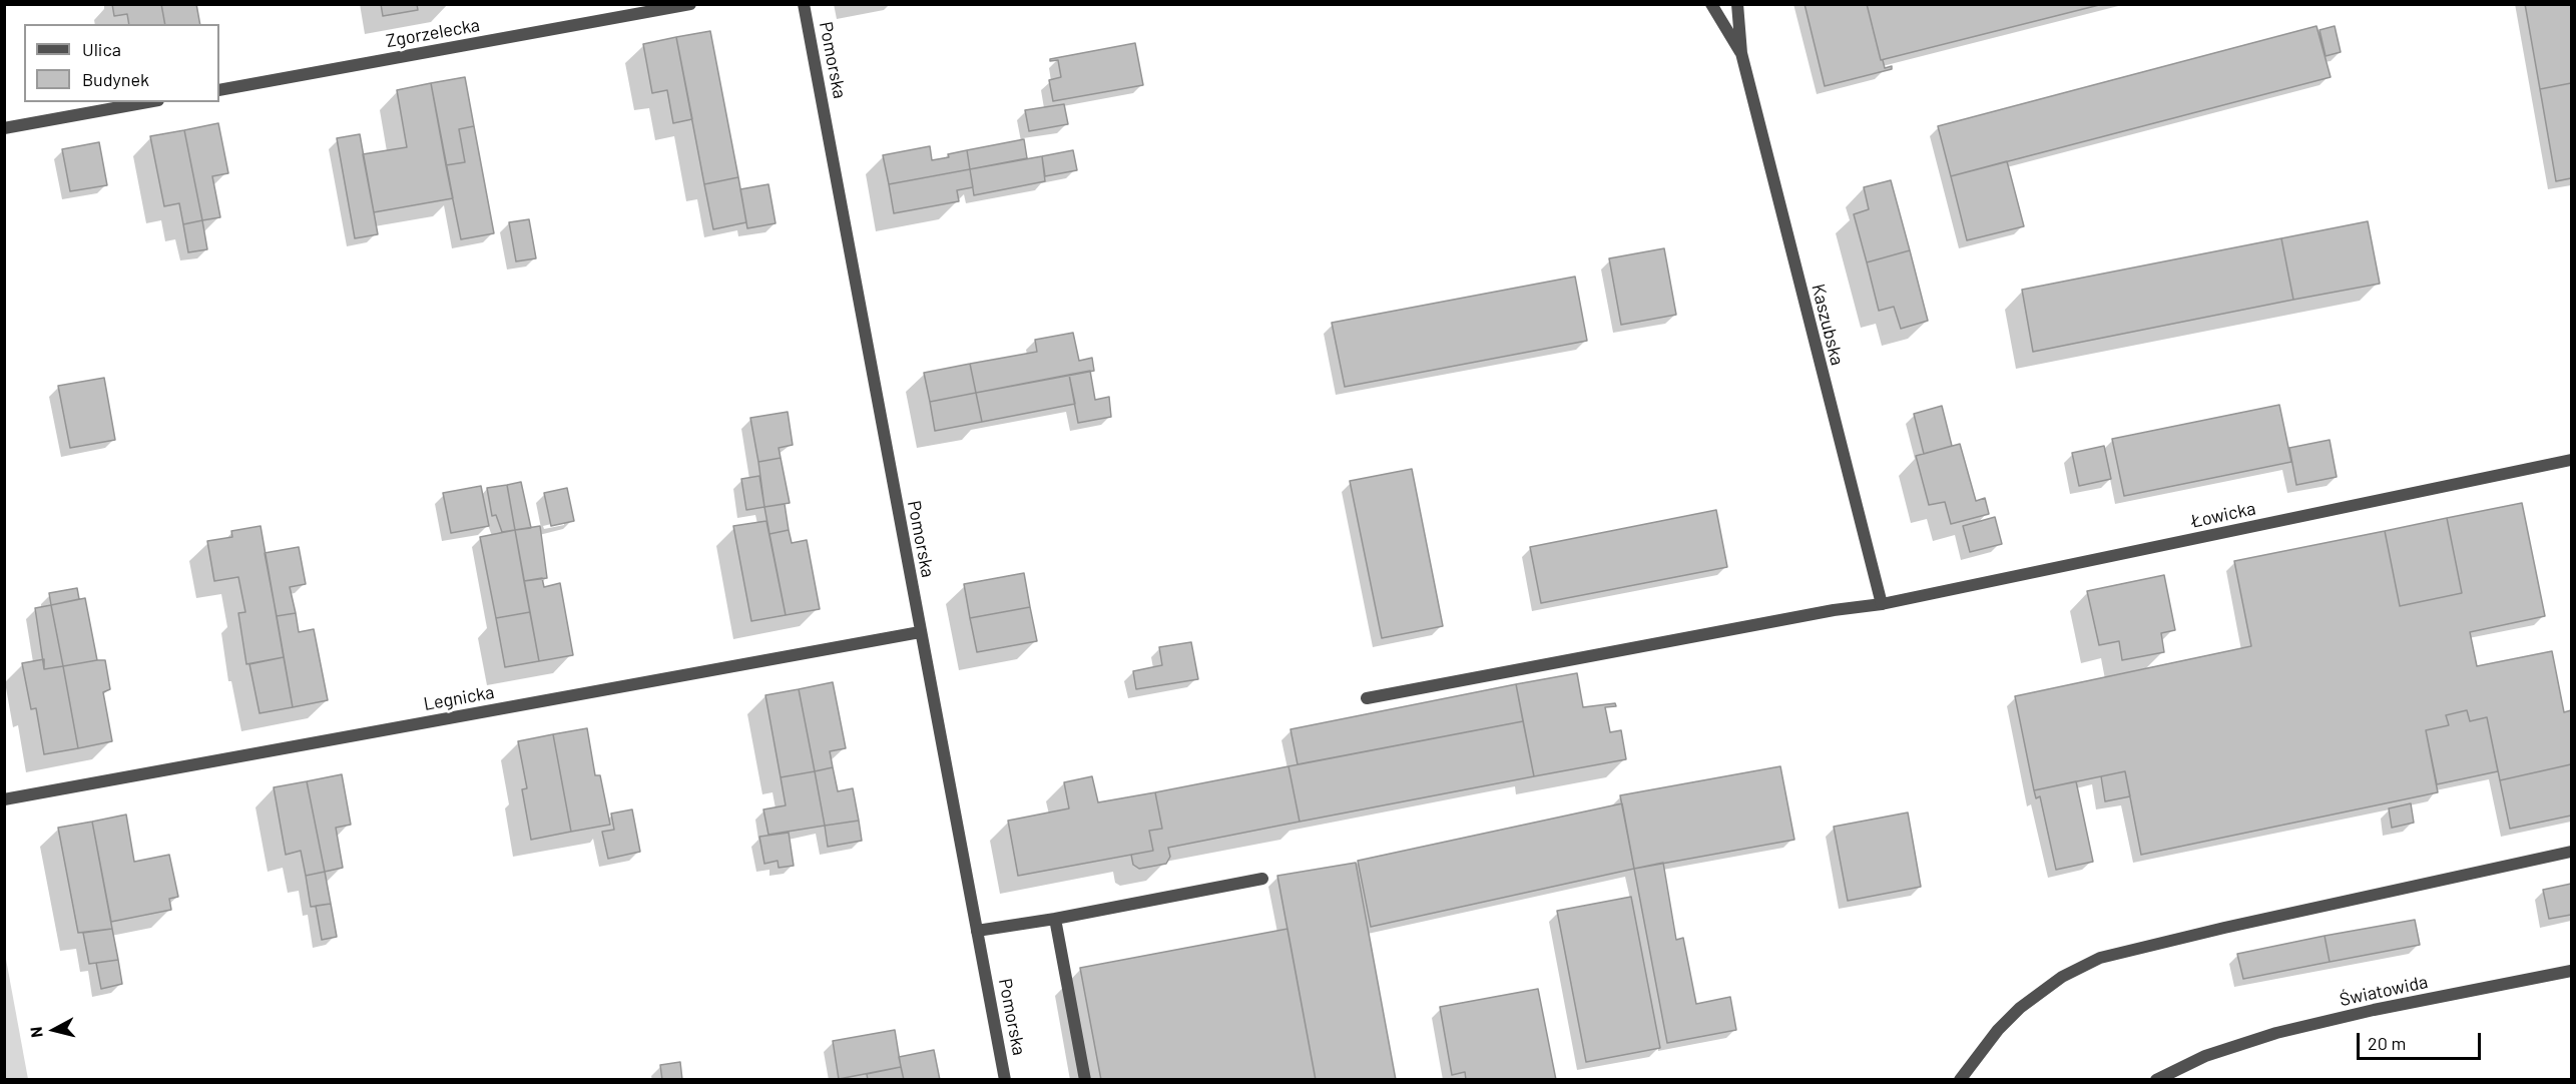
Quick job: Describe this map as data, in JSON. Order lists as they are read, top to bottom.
{
  "streets": {
    "street": [
      "Zgorzelecka",
      "Pomorska",
      "Kaszubska",
      "Łowicka",
      "Legnicka",
      "Światowida"
    ]
  },
  "crossings": [
    ["Pomorska", "Legnicka"],
    ["Kaszubska", "Łowicka"]
  ],
  "legend": ["Ulica", "Budynek"],
  "scale_bar": "20 m",
  "north": "left"
}
